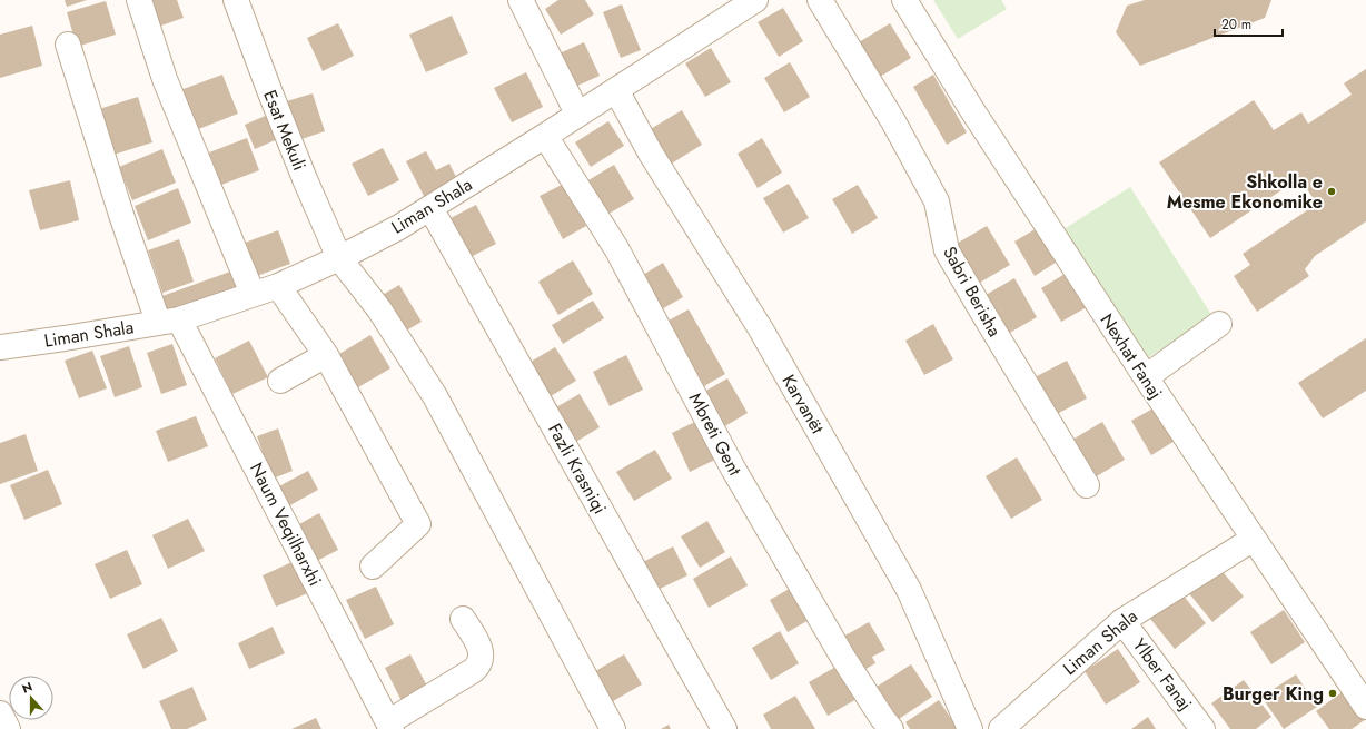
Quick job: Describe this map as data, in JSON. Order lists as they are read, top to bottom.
{
  "streets": {
    "street": [
      "Esat Mekuli",
      "Liman Shala",
      "Sabri Berisha",
      "Nexhat Fanaj",
      "Karvanët",
      "Mbreti Gent",
      "Fazli Krasniqi",
      "Naum Veqilharxhi",
      "Ylber Fanaj"
    ]
  },
  "crossings": [
    ["Esat Mekuli", "Liman Shala"],
    ["Liman Shala", "Nexhat Fanaj"],
    ["Liman Shala", "Karvanët"],
    ["Liman Shala", "Mbreti Gent"],
    ["Liman Shala", "Fazli Krasniqi"],
    ["Liman Shala", "Naum Veqilharxhi"],
    ["Liman Shala", "Ylber Fanaj"]
  ],
  "places": ["Shkolla e Mesme Ekonomike", "Burger King"],
  "scale_bar": "20 m",
  "north": "top"
}
